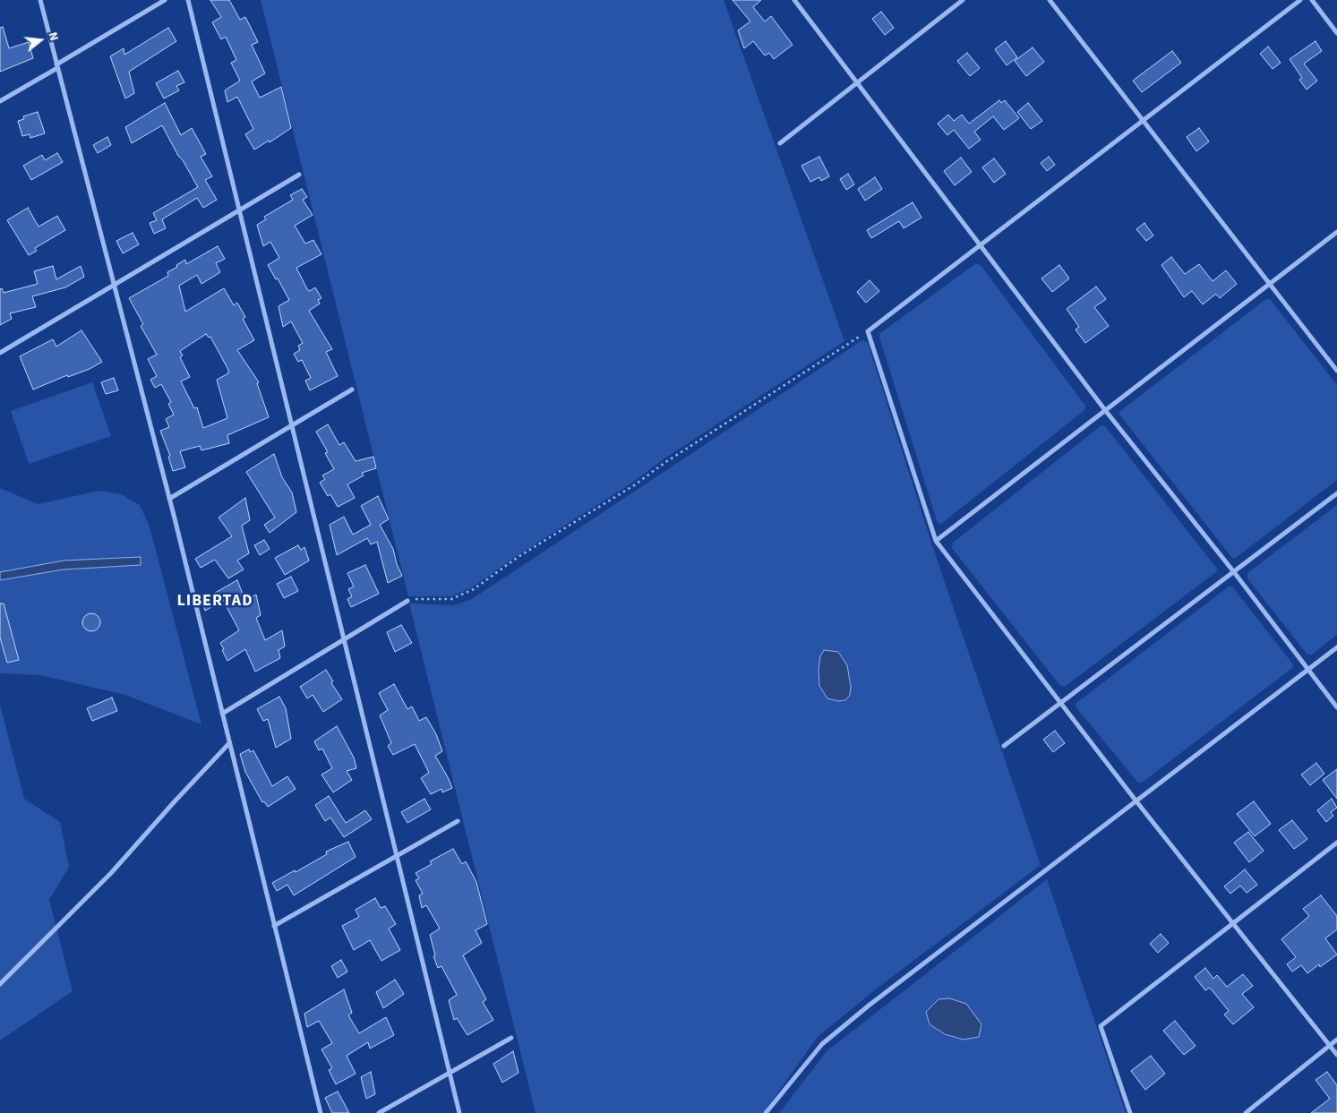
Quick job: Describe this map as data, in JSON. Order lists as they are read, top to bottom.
{
  "districts": ["LIBERTAD"],
  "north": "right"
}
